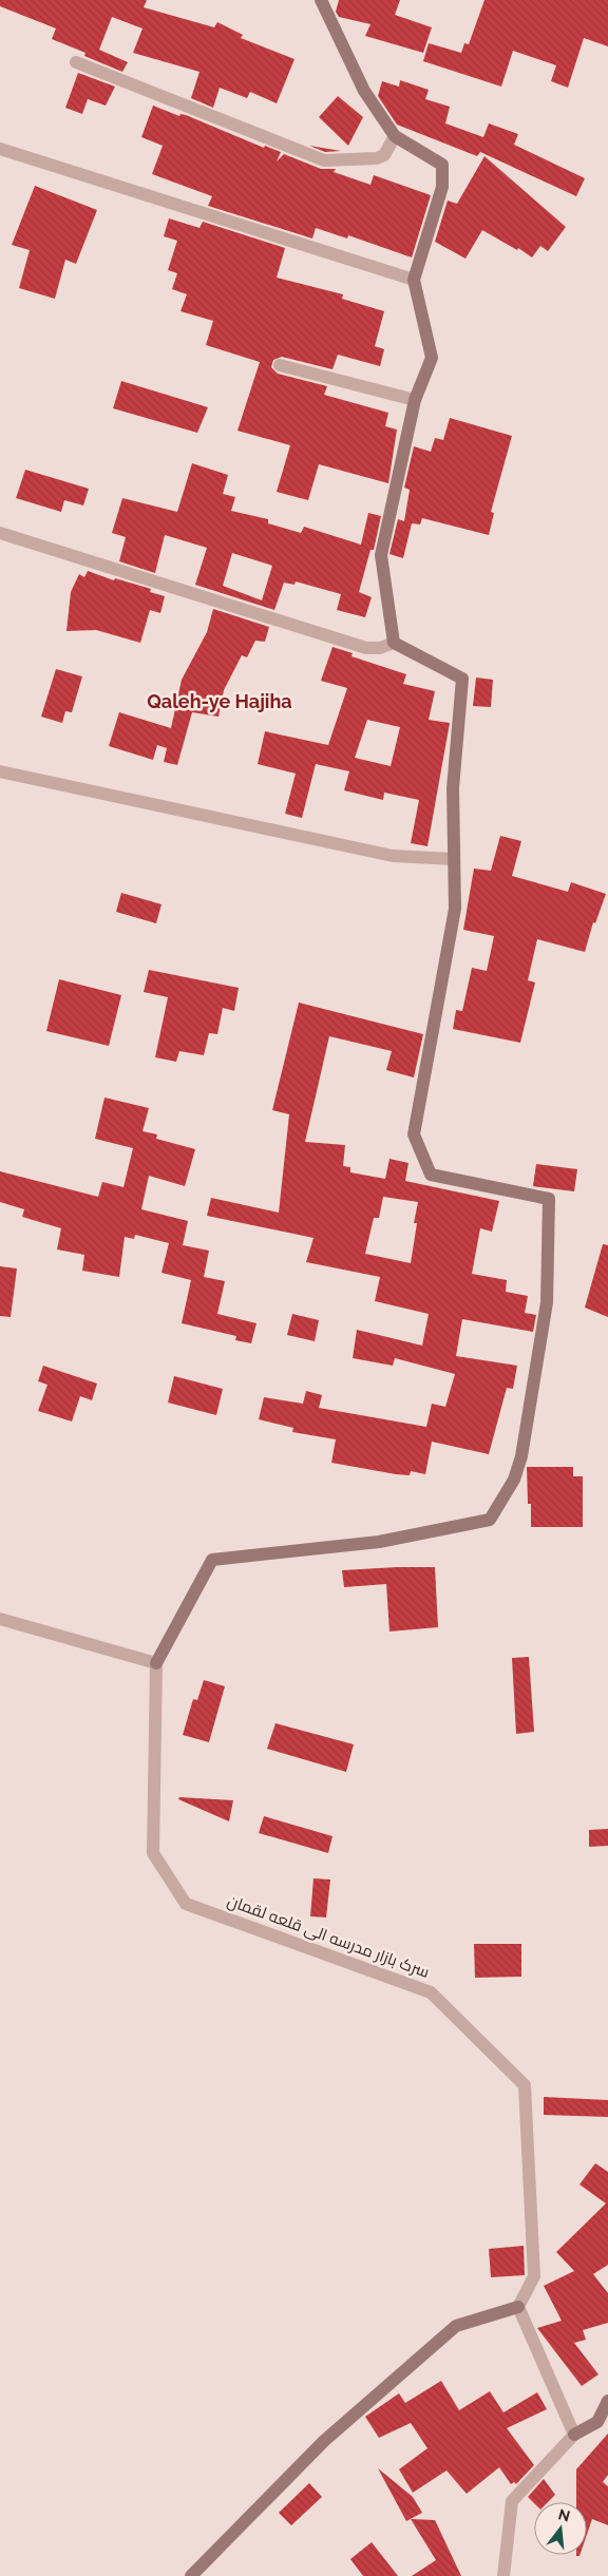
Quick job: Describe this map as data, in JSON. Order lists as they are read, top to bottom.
{
  "streets": {
    "street": ["سرک بازار مدرسه الی قلعه لقمان"]
  },
  "districts": ["Qaleh-ye Hajiha"],
  "north": "top"
}
